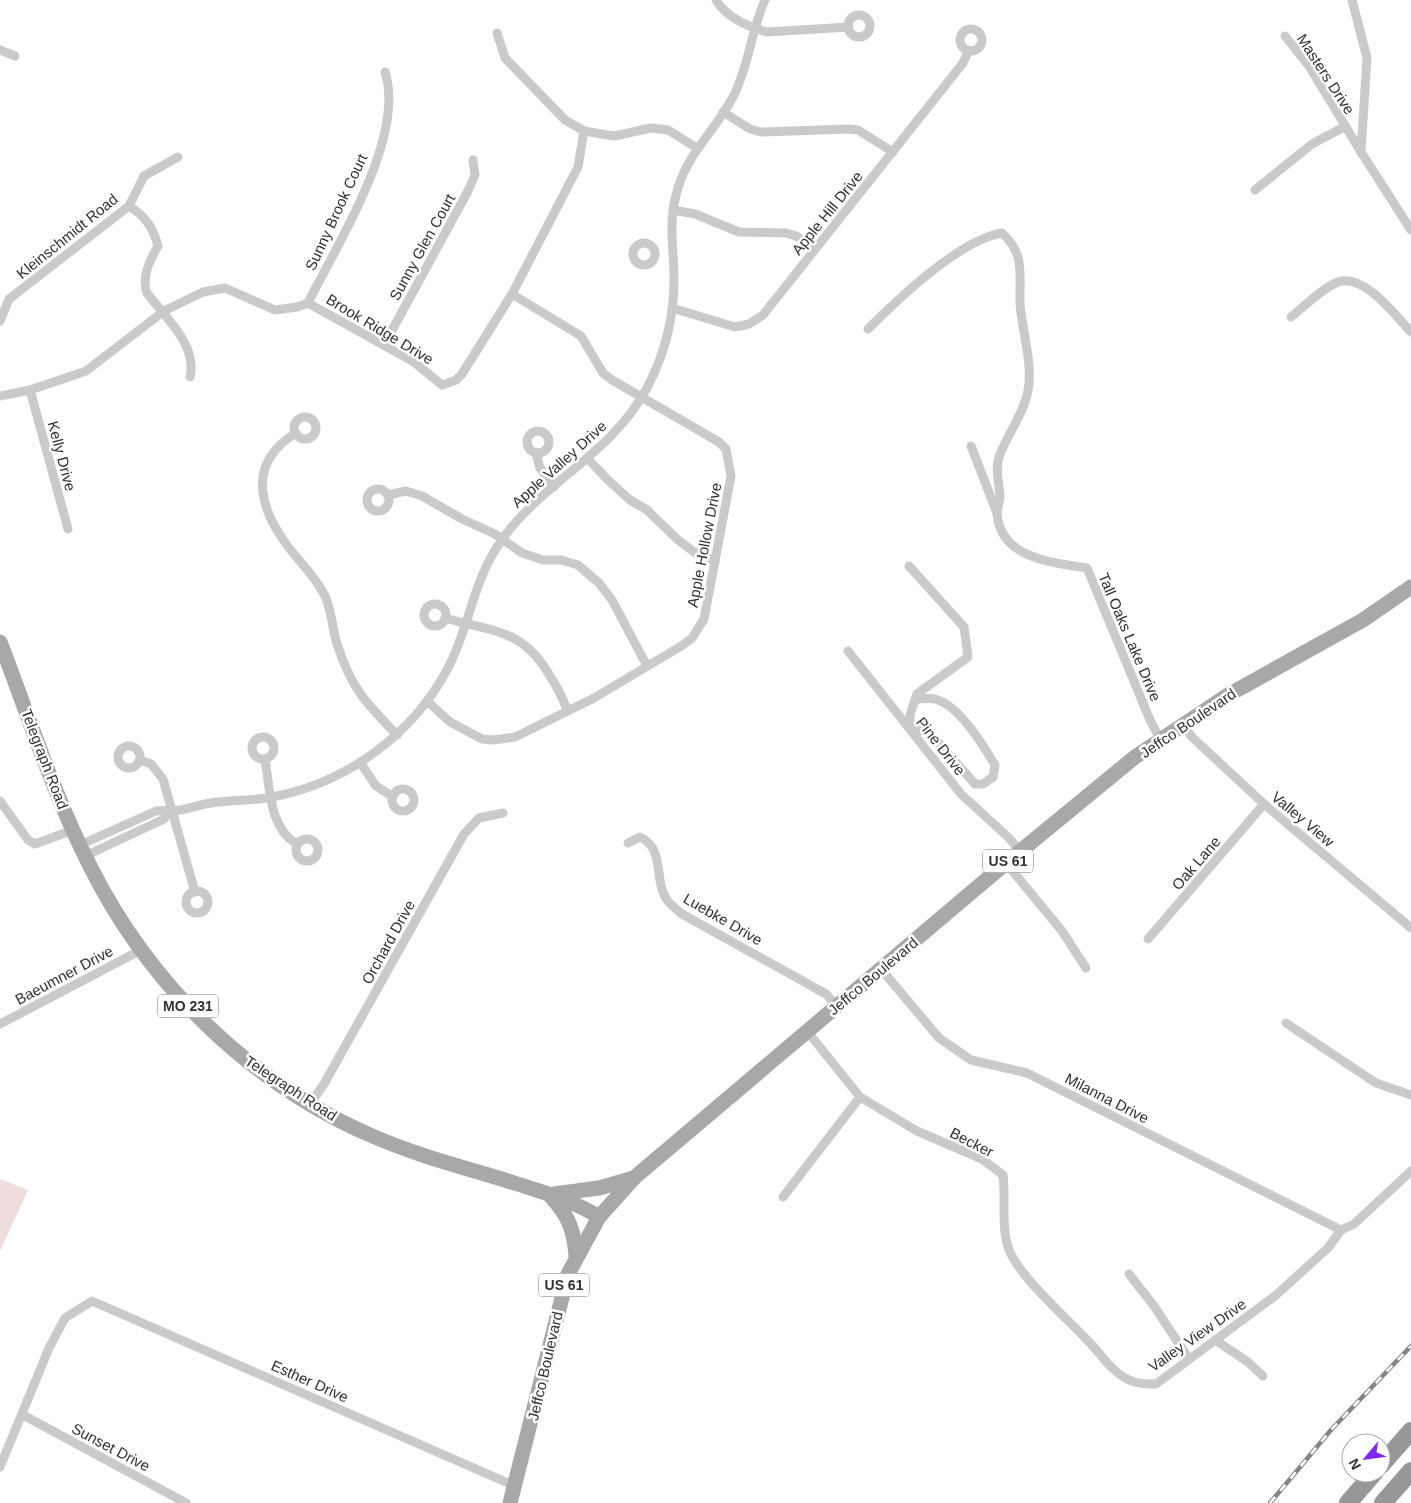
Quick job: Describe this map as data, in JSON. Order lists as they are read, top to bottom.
{
  "streets": {
    "main road": [
      "Jeffco Boulevard",
      "Telegraph Road",
      "US 61",
      "MO 231"
    ],
    "street": [
      "Masters Drive",
      "Sunny Brook Court",
      "Apple Hill Drive",
      "Kleinschmidt Road",
      "Sunny Glen Court",
      "Brook Ridge Drive",
      "Kelly Drive",
      "Apple Valley Drive",
      "Apple Hollow Drive",
      "Tall Oaks Lake Drive",
      "Pine Drive",
      "Valley View",
      "Oak Lane",
      "Luebke Drive",
      "Orchard Drive",
      "Baeumner Drive",
      "Milanna Drive",
      "Becker",
      "Valley View Drive",
      "Esther Drive",
      "Sunset Drive"
    ]
  },
  "crossings": [
    ["Sunny Brook Court", "Brook Ridge Drive"],
    ["Apple Hill Drive", "Apple Valley Drive"],
    ["Sunny Glen Court", "Brook Ridge Drive"],
    ["Brook Ridge Drive", "Kelly Drive"],
    ["Brook Ridge Drive", "Apple Hollow Drive"],
    ["Apple Valley Drive", "Apple Hollow Drive"],
    ["Apple Valley Drive", "Telegraph Road"],
    ["Tall Oaks Lake Drive", "Jeffco Boulevard"],
    ["Jeffco Boulevard", "Pine Drive"],
    ["Jeffco Boulevard", "Telegraph Road"],
    ["Jeffco Boulevard", "Valley View"],
    ["Jeffco Boulevard", "Luebke Drive"],
    ["Jeffco Boulevard", "Milanna Drive"],
    ["Jeffco Boulevard", "Becker"],
    ["Jeffco Boulevard", "Esther Drive"],
    ["Telegraph Road", "Orchard Drive"],
    ["Telegraph Road", "Baeumner Drive"],
    ["Valley View", "Oak Lane"],
    ["Milanna Drive", "Valley View Drive"],
    ["Becker", "Valley View Drive"],
    ["Esther Drive", "Sunset Drive"]
  ],
  "north": "bottom left"
}
